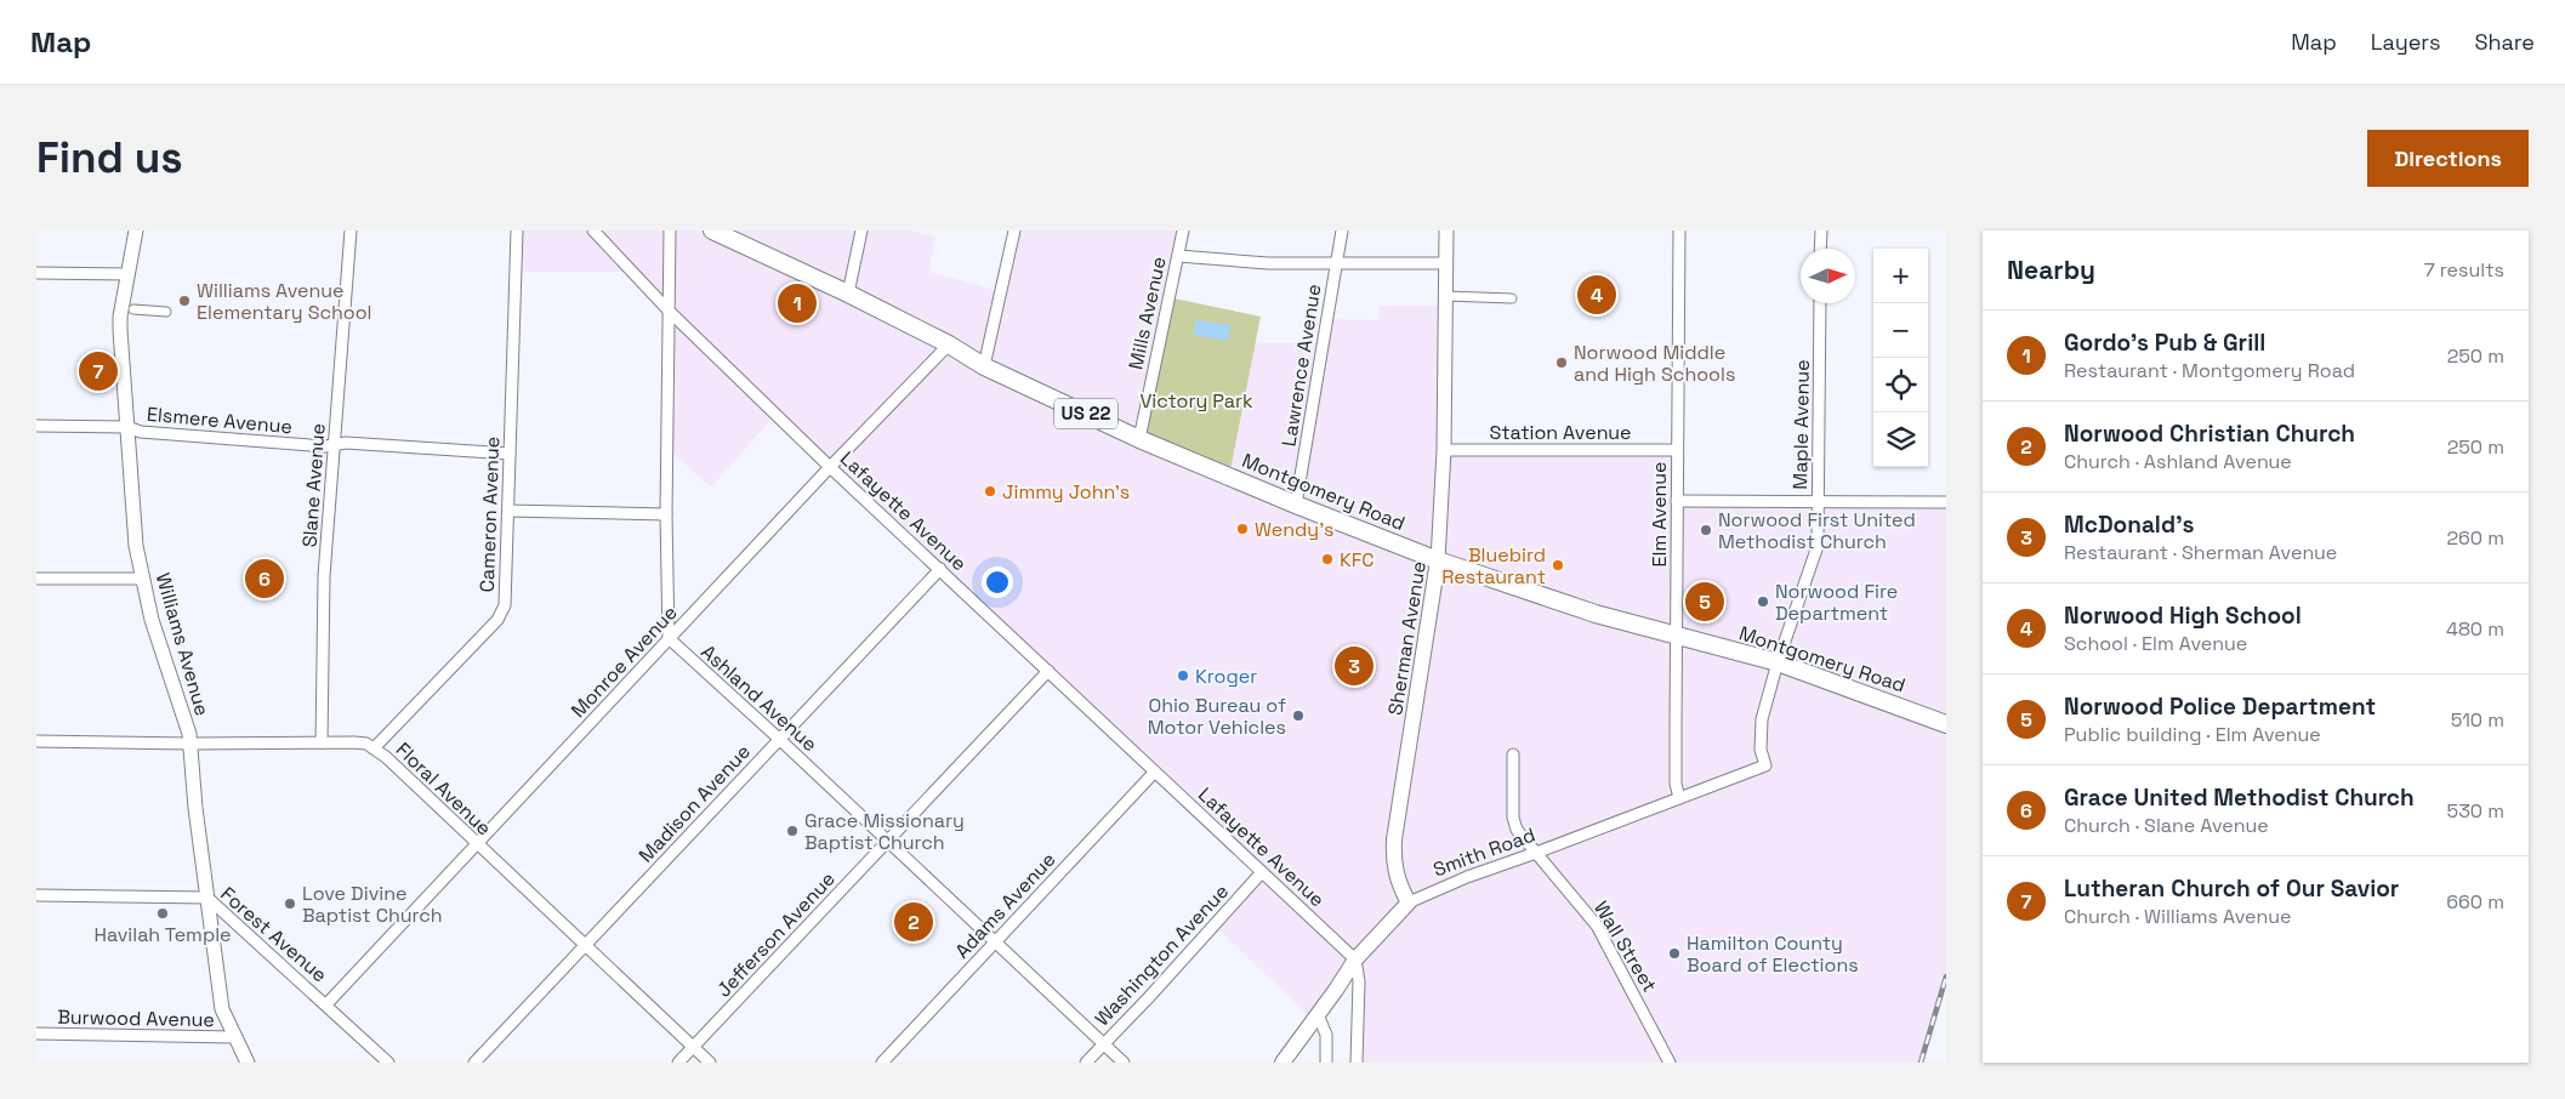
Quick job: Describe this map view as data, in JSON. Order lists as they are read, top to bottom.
{
  "streets": {
    "main road": [
      "US 22",
      "Montgomery Road",
      "Sherman Avenue",
      "Smith Road"
    ],
    "street": [
      "Mills Avenue",
      "Lawrence Avenue",
      "Elsmere Avenue",
      "Maple Avenue",
      "Station Avenue",
      "Slane Avenue",
      "Lafayette Avenue",
      "Cameron Avenue",
      "Elm Avenue",
      "Williams Avenue",
      "Monroe Avenue",
      "Ashland Avenue",
      "Floral Avenue",
      "Madison Avenue",
      "Adams Avenue",
      "Forest Avenue",
      "Jefferson Avenue",
      "Wall Street",
      "Washington Avenue",
      "Burwood Avenue"
    ]
  },
  "crossings": [
    ["Mills Avenue", "Montgomery Road"],
    ["Lawrence Avenue", "Montgomery Road"],
    ["Elsmere Avenue", "Slane Avenue"],
    ["Elsmere Avenue", "Cameron Avenue"],
    ["Elsmere Avenue", "Williams Avenue"],
    ["Maple Avenue", "Montgomery Road"],
    ["Maple Avenue", "Smith Road"],
    ["Station Avenue", "Elm Avenue"],
    ["Station Avenue", "Sherman Avenue"],
    ["Slane Avenue", "Floral Avenue"],
    ["Montgomery Road", "Elm Avenue"],
    ["Montgomery Road", "Sherman Avenue"],
    ["Montgomery Road", "Monroe Avenue"],
    ["Lafayette Avenue", "Monroe Avenue"],
    ["Lafayette Avenue", "Madison Avenue"],
    ["Lafayette Avenue", "Smith Road"],
    ["Lafayette Avenue", "Adams Avenue"],
    ["Lafayette Avenue", "Jefferson Avenue"],
    ["Lafayette Avenue", "Washington Avenue"],
    ["Cameron Avenue", "Floral Avenue"],
    ["Elm Avenue", "Smith Road"],
    ["Sherman Avenue", "Smith Road"],
    ["Williams Avenue", "Floral Avenue"],
    ["Williams Avenue", "Forest Avenue"],
    ["Williams Avenue", "Burwood Avenue"],
    ["Monroe Avenue", "Ashland Avenue"],
    ["Monroe Avenue", "Floral Avenue"],
    ["Monroe Avenue", "Forest Avenue"],
    ["Ashland Avenue", "Madison Avenue"],
    ["Ashland Avenue", "Adams Avenue"],
    ["Ashland Avenue", "Jefferson Avenue"],
    ["Ashland Avenue", "Washington Avenue"],
    ["Floral Avenue", "Madison Avenue"],
    ["Floral Avenue", "Jefferson Avenue"],
    ["Smith Road", "Wall Street"]
  ],
  "parks": ["Victory Park"],
  "places": [
    "Williams Avenue Elementary School",
    "Norwood Middle and High Schools",
    "Jimmy John's",
    "Wendy's",
    "Norwood First United Methodist Church",
    "KFC",
    "Bluebird Restaurant",
    "Norwood Fire Department",
    "Kroger",
    "Ohio Bureau of Motor Vehicles",
    "Grace Missionary Baptist Church",
    "Love Divine Baptist Church",
    "Havilah Temple",
    "Hamilton County Board of Elections"
  ],
  "north": "right",
  "page": {
    "header": "Map",
    "nav": ["Map", "Layers", "Share"],
    "buttons": "Directions",
    "title": "Find us",
    "heading": ["Nearby", "7 results"],
    "map_buttons": ["+", "−"],
    "pins": [
      "4",
      "1",
      "7",
      "6",
      "5",
      "3",
      "2"
    ],
    "list": [
      {
        "mark": "1",
        "name": "Gordo’s Pub & Grill",
        "note": "Restaurant · Montgomery Road",
        "value": "250 m"
      },
      {
        "mark": "2",
        "name": "Norwood Christian Church",
        "note": "Church · Ashland Avenue",
        "value": "250 m"
      },
      {
        "mark": "3",
        "name": "McDonald's",
        "note": "Restaurant · Sherman Avenue",
        "value": "260 m"
      },
      {
        "mark": "4",
        "name": "Norwood High School",
        "note": "School · Elm Avenue",
        "value": "480 m"
      },
      {
        "mark": "5",
        "name": "Norwood Police Department",
        "note": "Public building · Elm Avenue",
        "value": "510 m"
      },
      {
        "mark": "6",
        "name": "Grace United Methodist Church",
        "note": "Church · Slane Avenue",
        "value": "530 m"
      },
      {
        "mark": "7",
        "name": "Lutheran Church of Our Savior",
        "note": "Church · Williams Avenue",
        "value": "660 m"
      }
    ]
  }
}
